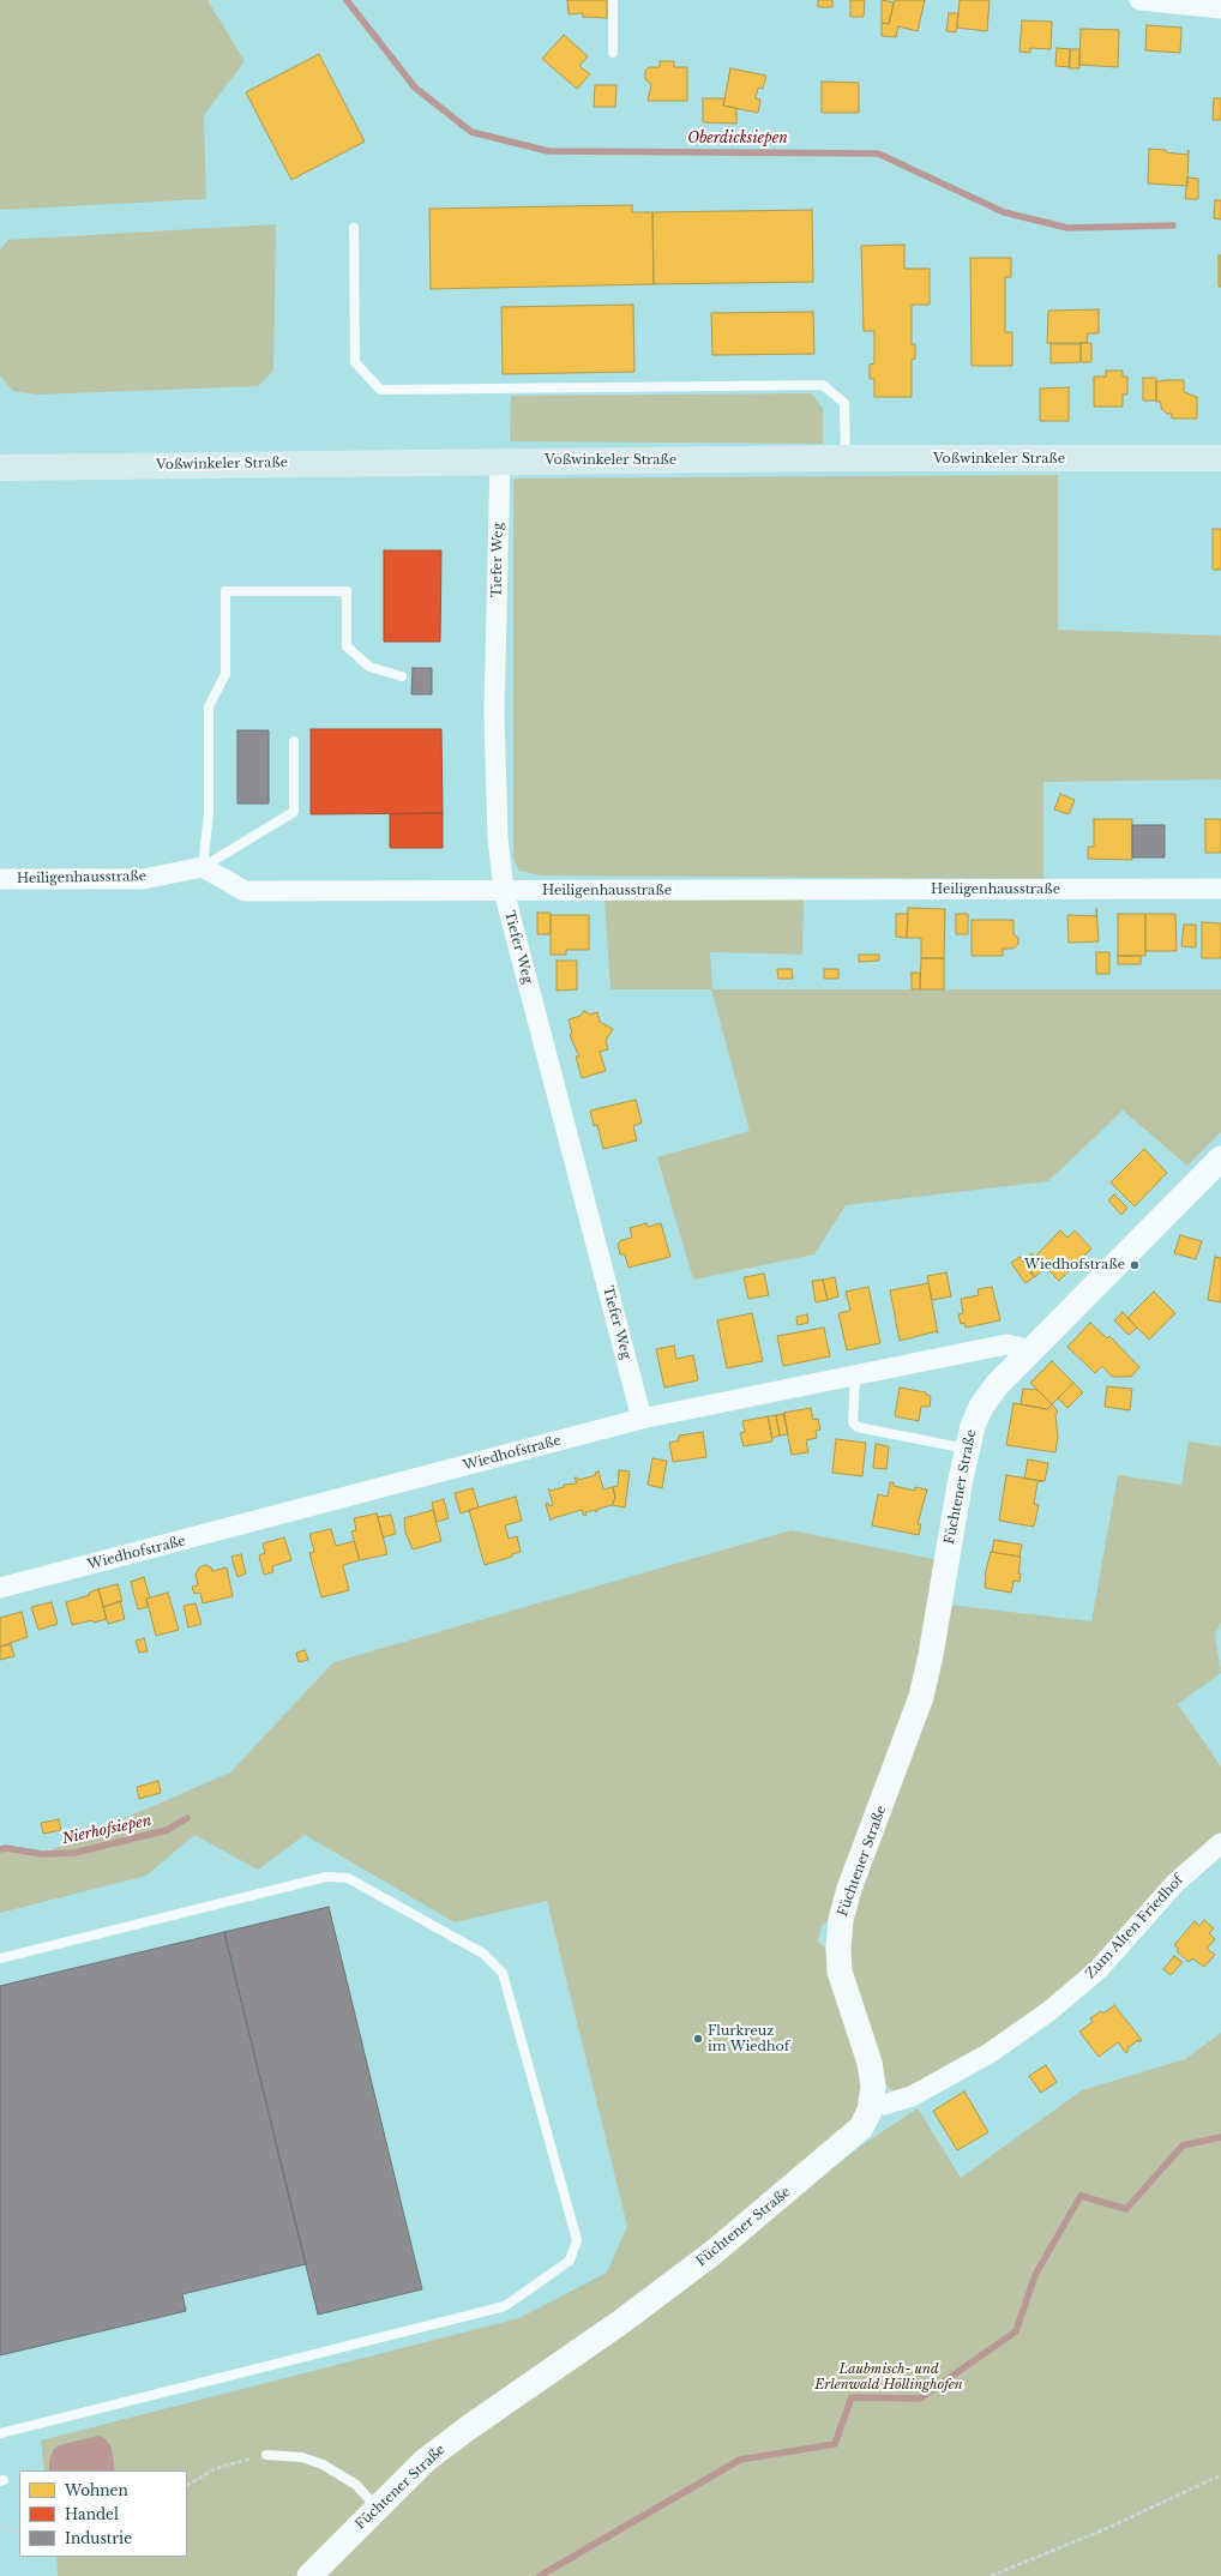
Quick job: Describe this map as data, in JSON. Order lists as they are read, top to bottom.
{
  "streets": {
    "main road": ["Voßwinkeler Straße"],
    "street": [
      "Tiefer Weg",
      "Heiligenhausstraße",
      "Wiedhofstraße",
      "Füchtener Straße",
      "Zum Alten Friedhof"
    ]
  },
  "crossings": [
    ["Voßwinkeler Straße", "Tiefer Weg"],
    ["Tiefer Weg", "Heiligenhausstraße"],
    ["Tiefer Weg", "Wiedhofstraße"],
    ["Wiedhofstraße", "Füchtener Straße"],
    ["Füchtener Straße", "Zum Alten Friedhof"]
  ],
  "water": ["Oberdicksiepen", "Nierhofsiepen"],
  "parks": ["Laubmisch- und Erlenwald Höllinghofen"],
  "places": ["Wiedhofstraße", "Flurkreuz im Wiedhof"],
  "legend": ["Wohnen", "Handel", "Industrie"]
}
